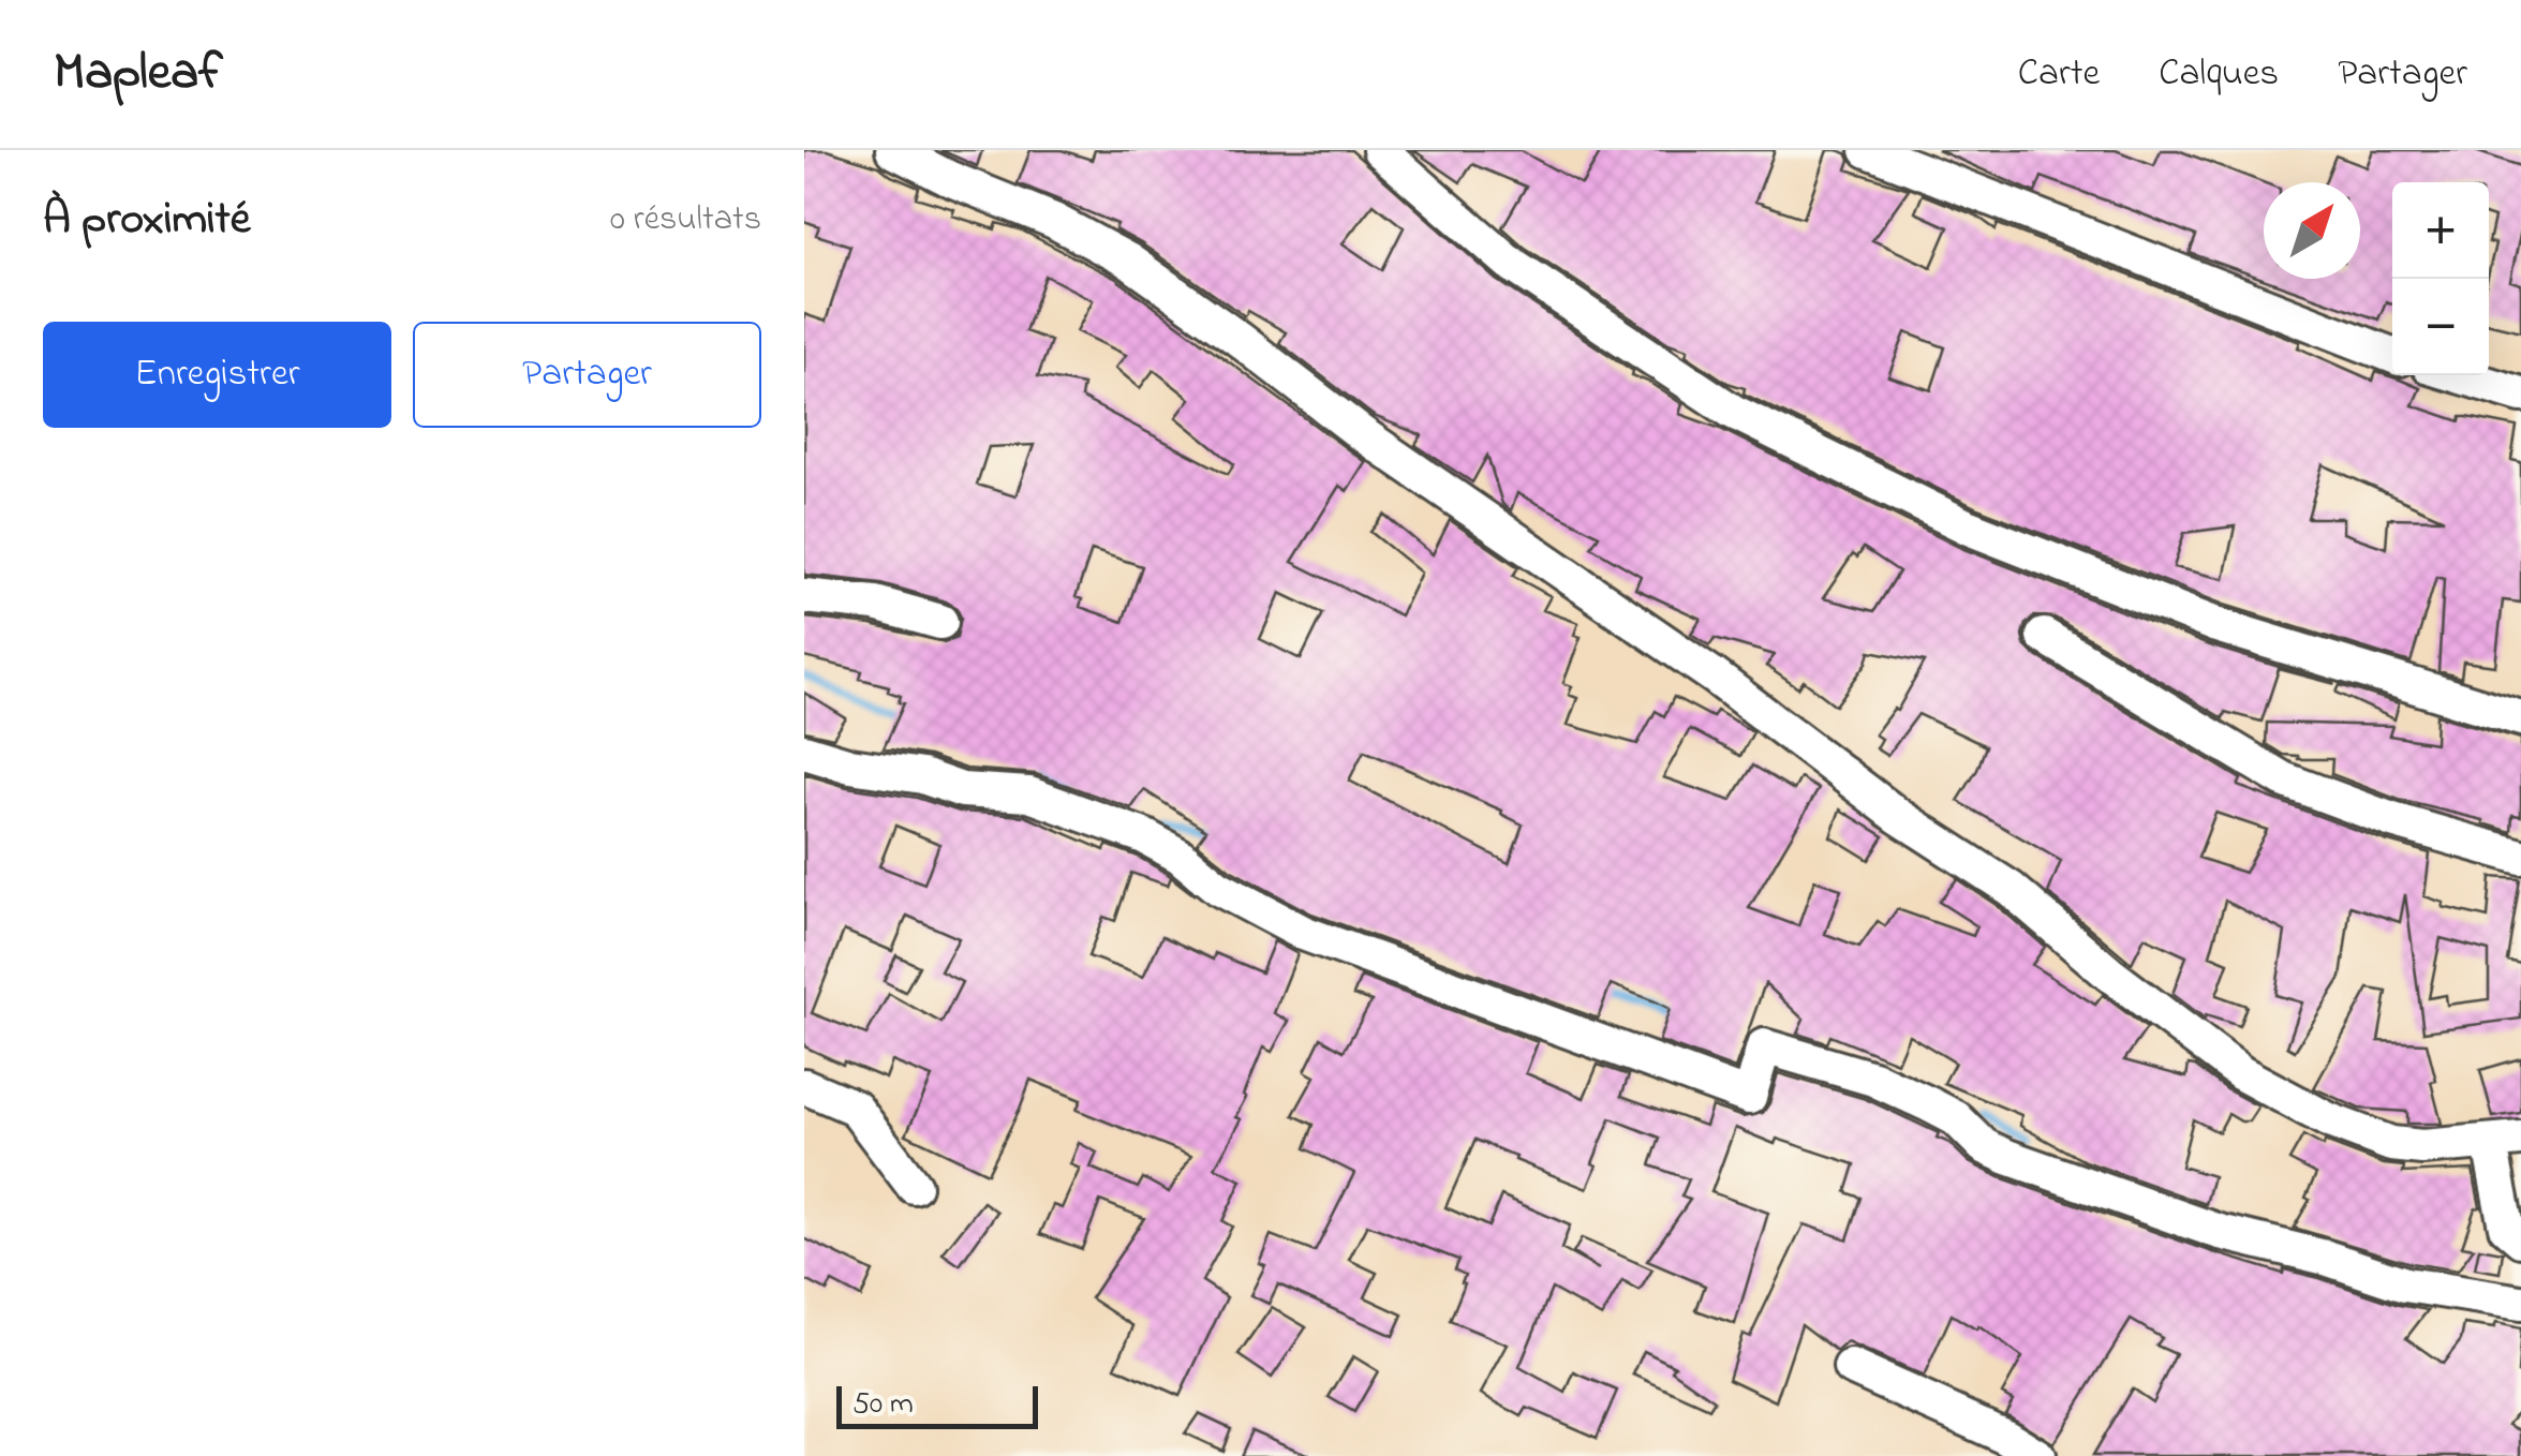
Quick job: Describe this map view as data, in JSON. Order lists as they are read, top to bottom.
{
  "scale_bar": "50 m",
  "north": "top right",
  "page": {
    "header": "Mapleaf",
    "nav": ["Carte", "Calques", "Partager"],
    "heading": ["À proximité", "0 résultats"],
    "map_buttons": ["+", "−"],
    "buttons": ["Enregistrer", "Partager"],
    "scale": "50 m"
  }
}
